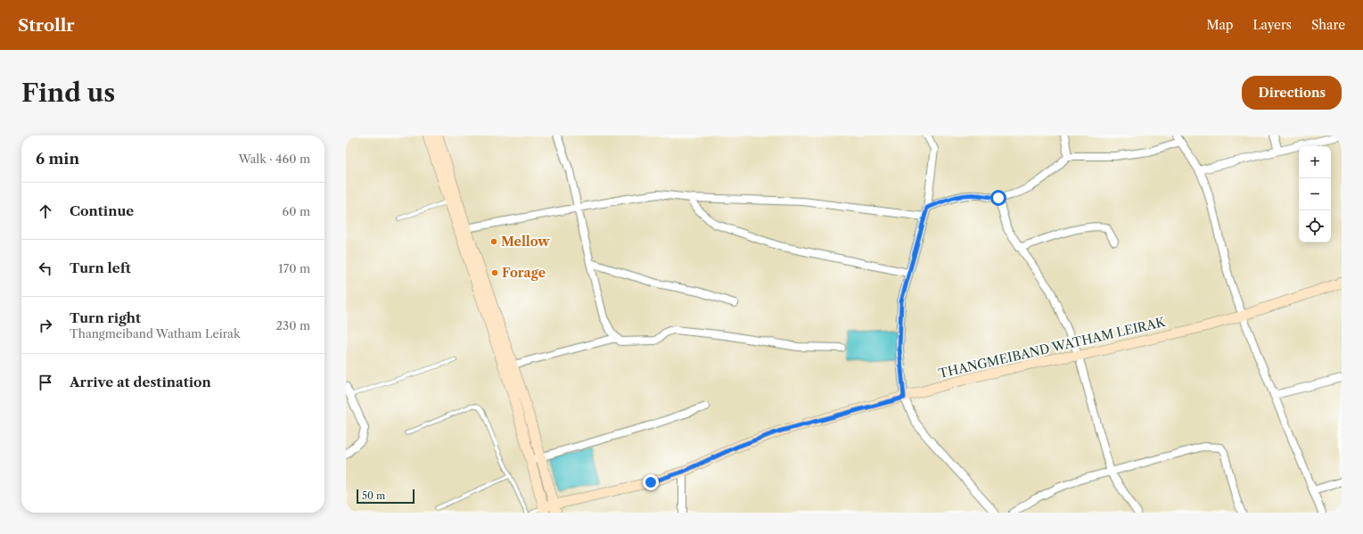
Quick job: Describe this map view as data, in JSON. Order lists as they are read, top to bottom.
{
  "streets": {
    "street": ["THANGMEIBAND WATHAM LEIRAK"]
  },
  "places": ["Mellow", "Forage"],
  "scale_bar": "50 m",
  "page": {
    "header": "Strollr",
    "nav": ["Map", "Layers", "Share"],
    "buttons": "Directions",
    "title": "Find us",
    "heading": ["6 min", "Walk · 460 m"],
    "map_buttons": ["+", "−"],
    "list": [
      ["Continue", "60 m"],
      ["Turn left", "170 m"],
      ["Turn right", "Thangmeiband Watham Leirak", "230 m"],
      "Arrive at destination"
    ],
    "scale": "50 m"
  }
}
